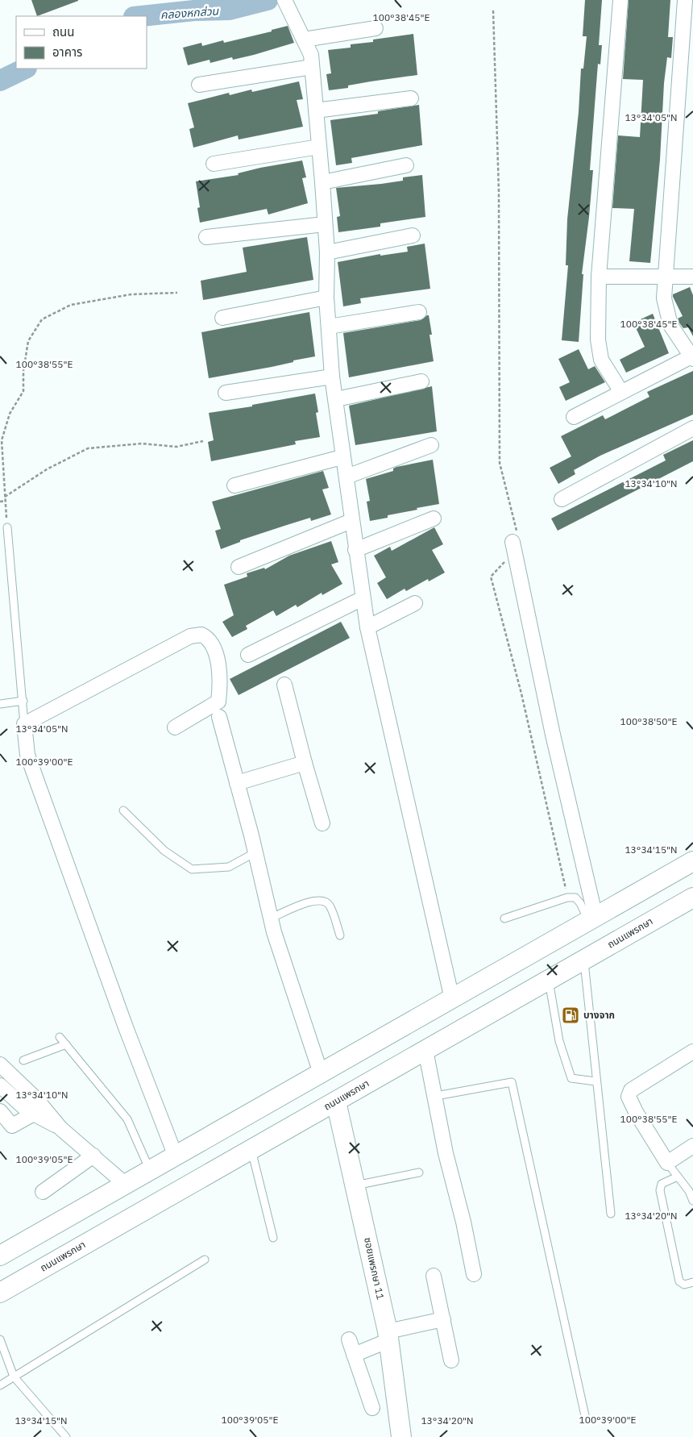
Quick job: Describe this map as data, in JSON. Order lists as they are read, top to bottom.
{
  "streets": {
    "main road": ["ถนนแพรกษา", "ซอยแพรกษา 11"]
  },
  "crossings": [
    ["ถนนแพรกษา", "ซอยแพรกษา 11"]
  ],
  "water": ["คลองหกส่วน"],
  "places": {
    "fuel station": ["บางจาก"]
  },
  "legend": ["ถนน", "อาคาร"],
  "coordinates": [
    "100°38'45\"E",
    "13°34'05\"N",
    "100°38'55\"E",
    "13°34'10\"N",
    "100°38'50\"E",
    "100°39'00\"E",
    "13°34'15\"N",
    "100°39'05\"E",
    "13°34'20\"N"
  ]
}
